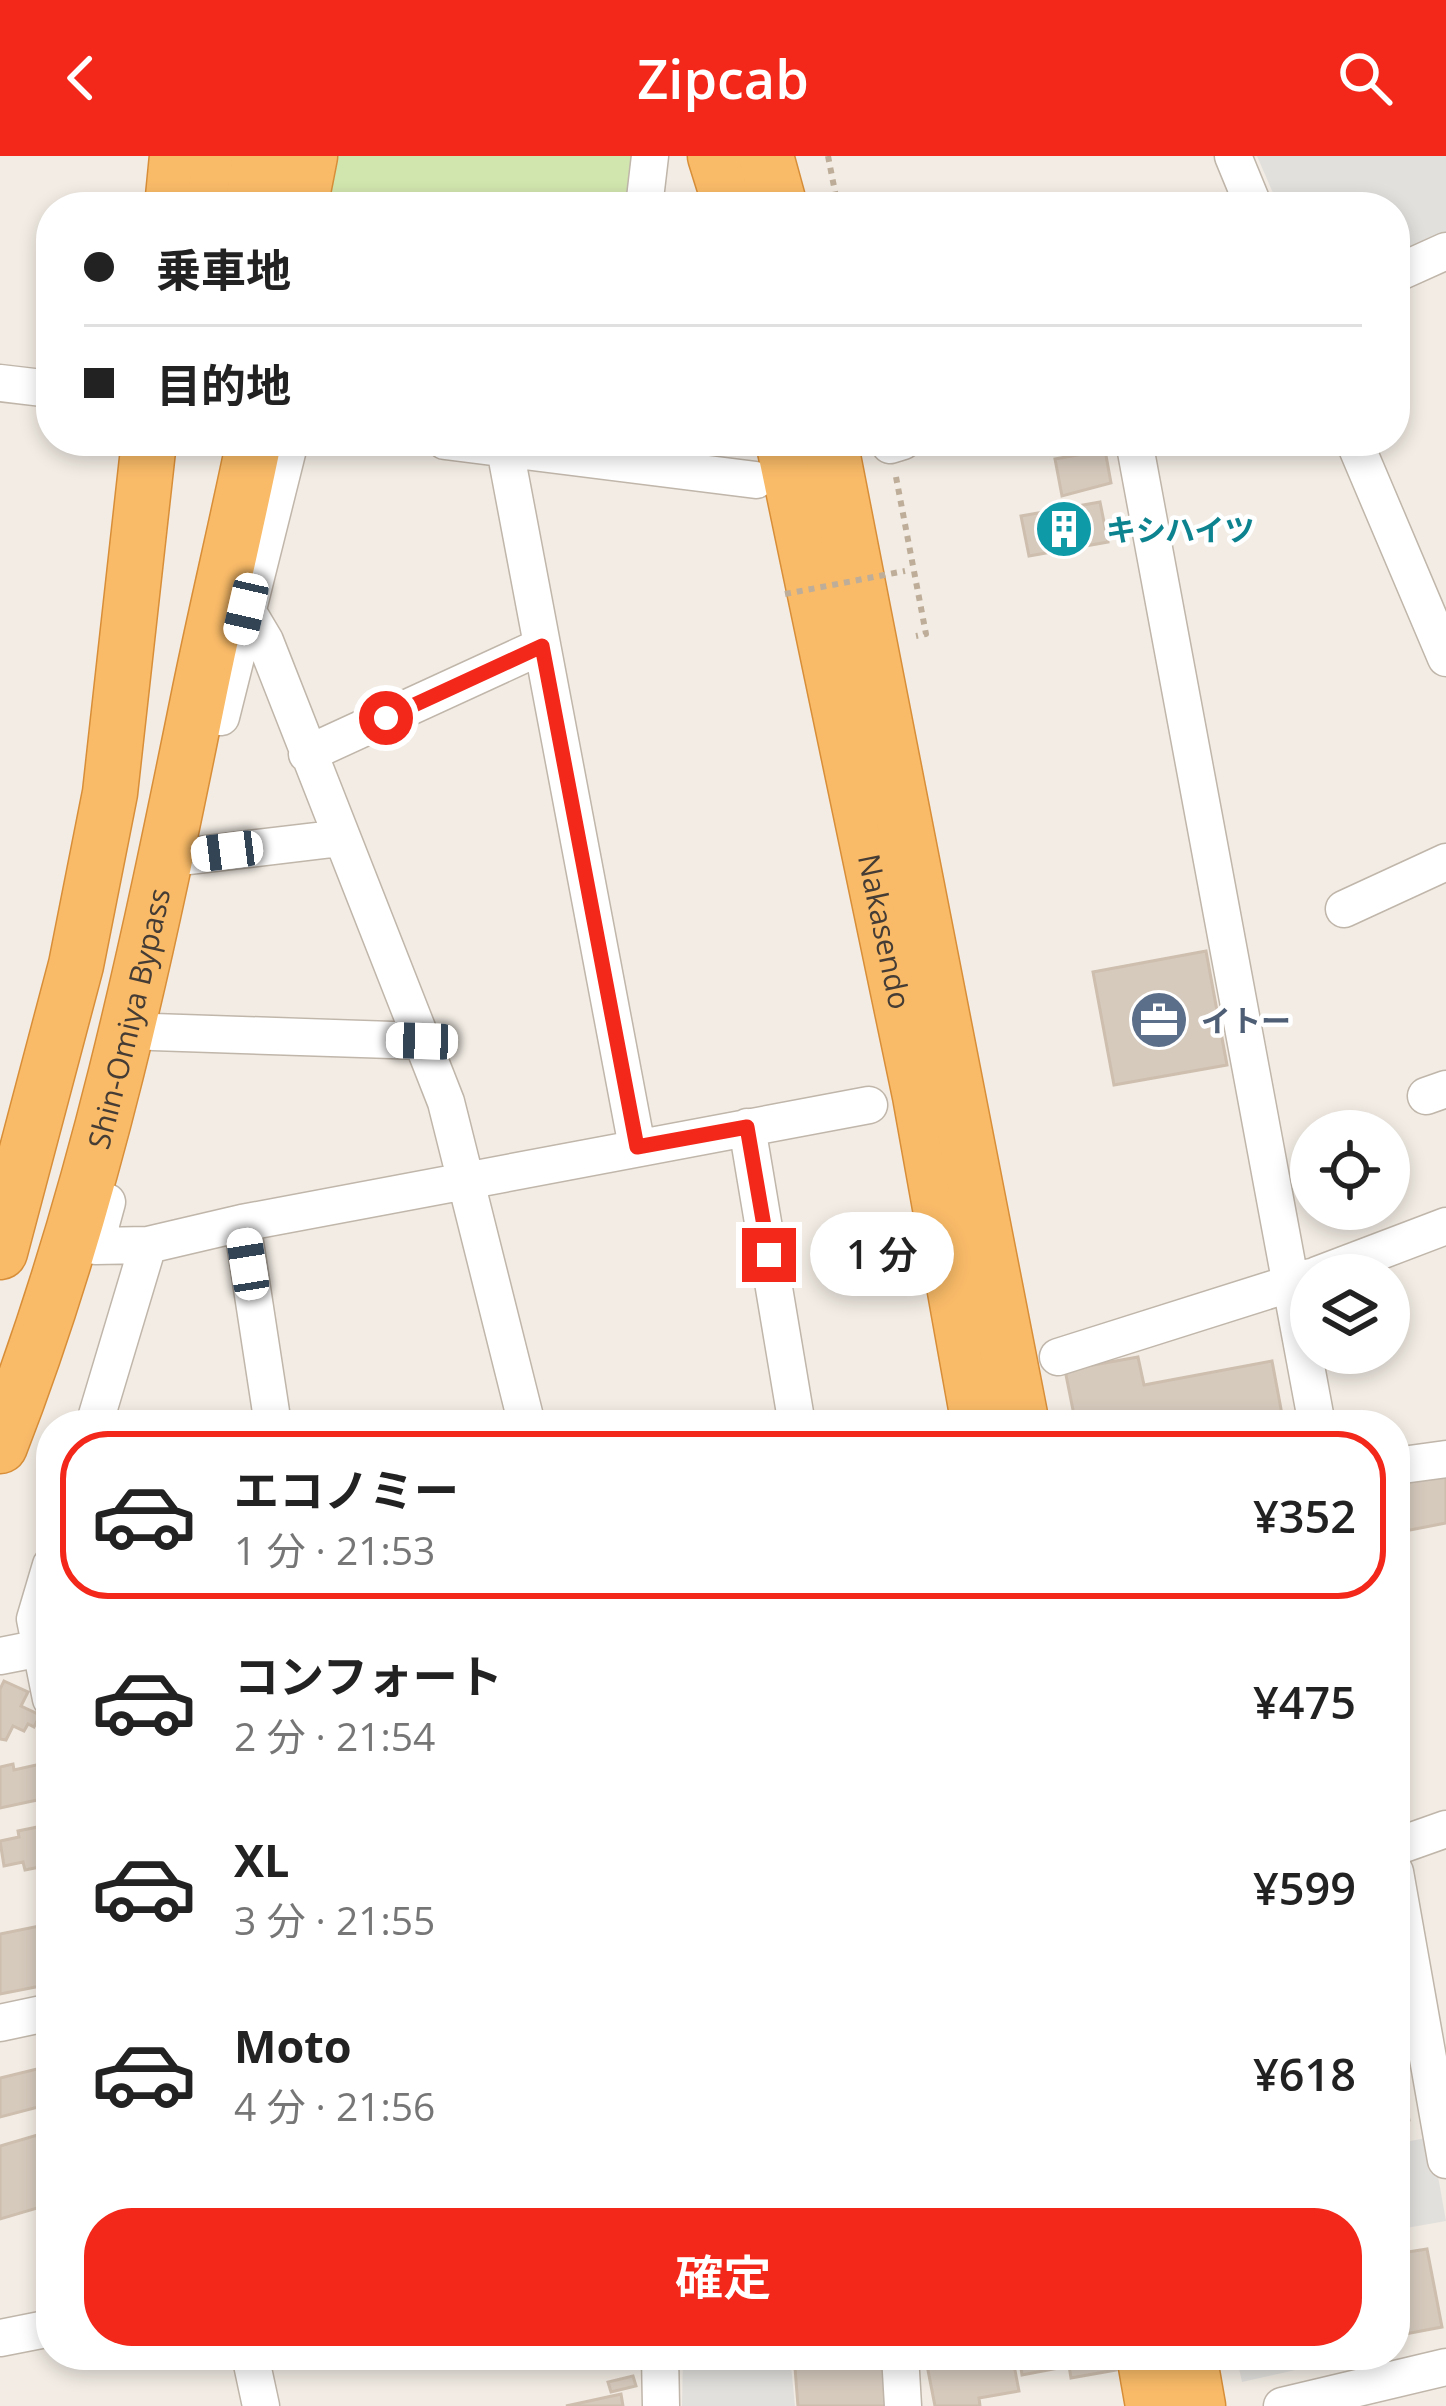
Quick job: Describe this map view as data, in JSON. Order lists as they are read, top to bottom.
{
  "streets": {
    "highway": ["Nakasendo", "Shin-Omiya Bypass"]
  },
  "places": {
    "building": ["キシハイツ"],
    "office": ["イトー"]
  },
  "page": {
    "header": "Zipcab",
    "banner": ["乗車地", "目的地"],
    "bubble": "1 分",
    "list": [
      {
        "name": "エコノミー",
        "note": "1 分 · 21:53",
        "value": "¥352"
      },
      {
        "name": "コンフォート",
        "note": "2 分 · 21:54",
        "value": "¥475"
      },
      {
        "name": "XL",
        "note": "3 分 · 21:55",
        "value": "¥599"
      },
      {
        "name": "Moto",
        "note": "4 分 · 21:56",
        "value": "¥618"
      }
    ],
    "buttons": "確定"
  }
}
